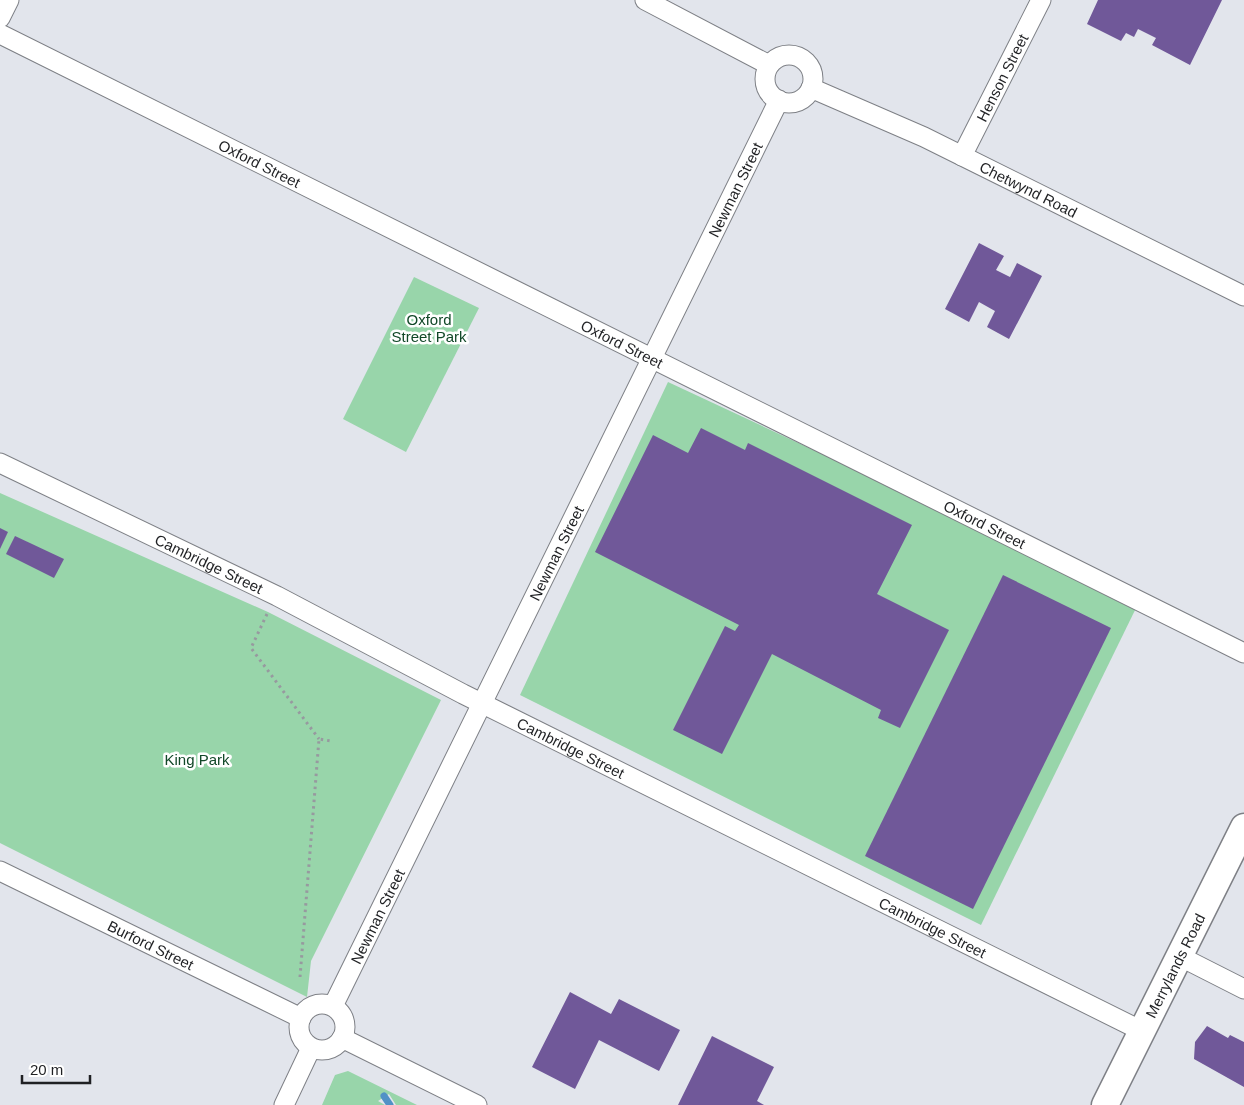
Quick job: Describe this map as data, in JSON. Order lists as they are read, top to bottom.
{
  "streets": {
    "main road": ["Merrylands Road"],
    "street": [
      "Henson Street",
      "Oxford Street",
      "Chetwynd Road",
      "Newman Street",
      "Cambridge Street",
      "Burford Street"
    ]
  },
  "crossings": [
    ["Henson Street", "Chetwynd Road"],
    ["Oxford Street", "Newman Street"],
    ["Chetwynd Road", "Newman Street"],
    ["Newman Street", "Cambridge Street"],
    ["Newman Street", "Burford Street"],
    ["Cambridge Street", "Merrylands Road"]
  ],
  "parks": ["Oxford Street Park", "King Park"],
  "scale_bar": "20 m"
}
